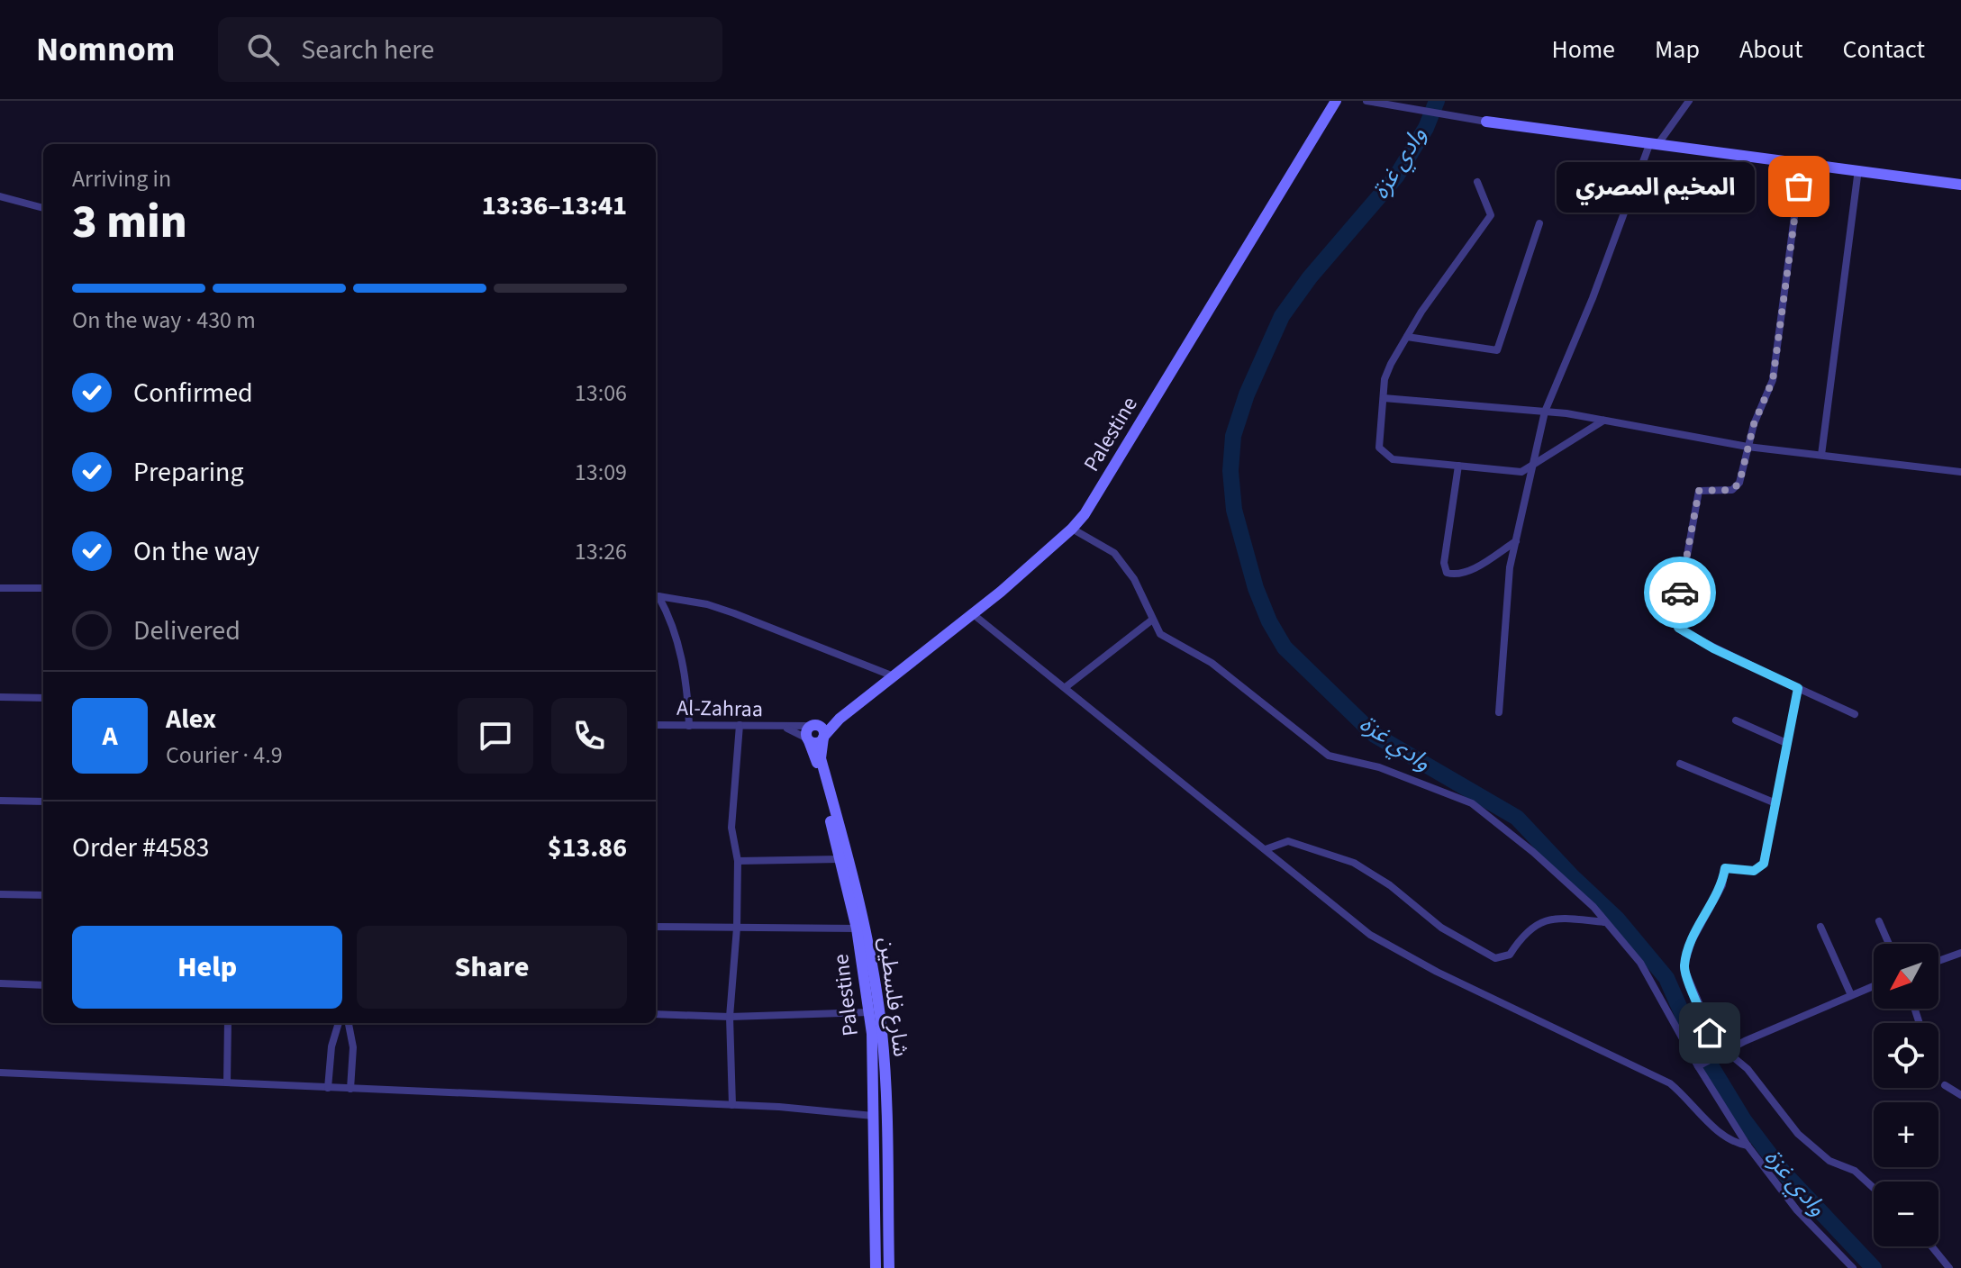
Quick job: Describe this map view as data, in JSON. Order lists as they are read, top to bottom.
{
  "streets": {
    "street": ["Palestine", "Al-Zahraa", "شارع فلسطين"]
  },
  "crossings": [
    ["Palestine", "Al-Zahraa"],
    ["Palestine", "شارع فلسطين"],
    ["Al-Zahraa", "شارع فلسطين"]
  ],
  "water": ["وادي غزة"],
  "places": ["المخيم المصري"],
  "north": "bottom left",
  "page": {
    "header": "Nomnom",
    "search": "Search here",
    "nav": [
      "Home",
      "Map",
      "About",
      "Contact"
    ],
    "heading": ["3 min", "Arriving in", "13:36–13:41"],
    "panel": [
      "Alex",
      "Courier · 4.9",
      "Order #4583",
      "$13.86"
    ],
    "bubble": "المخيم المصري",
    "bar": "On the way · 430 m",
    "list": [
      ["Confirmed", "13:06"],
      ["Preparing", "13:09"],
      ["On the way", "13:26"],
      "Delivered"
    ],
    "round": "A",
    "buttons": ["Help", "Share"],
    "map_buttons": ["+", "−"]
  }
}
